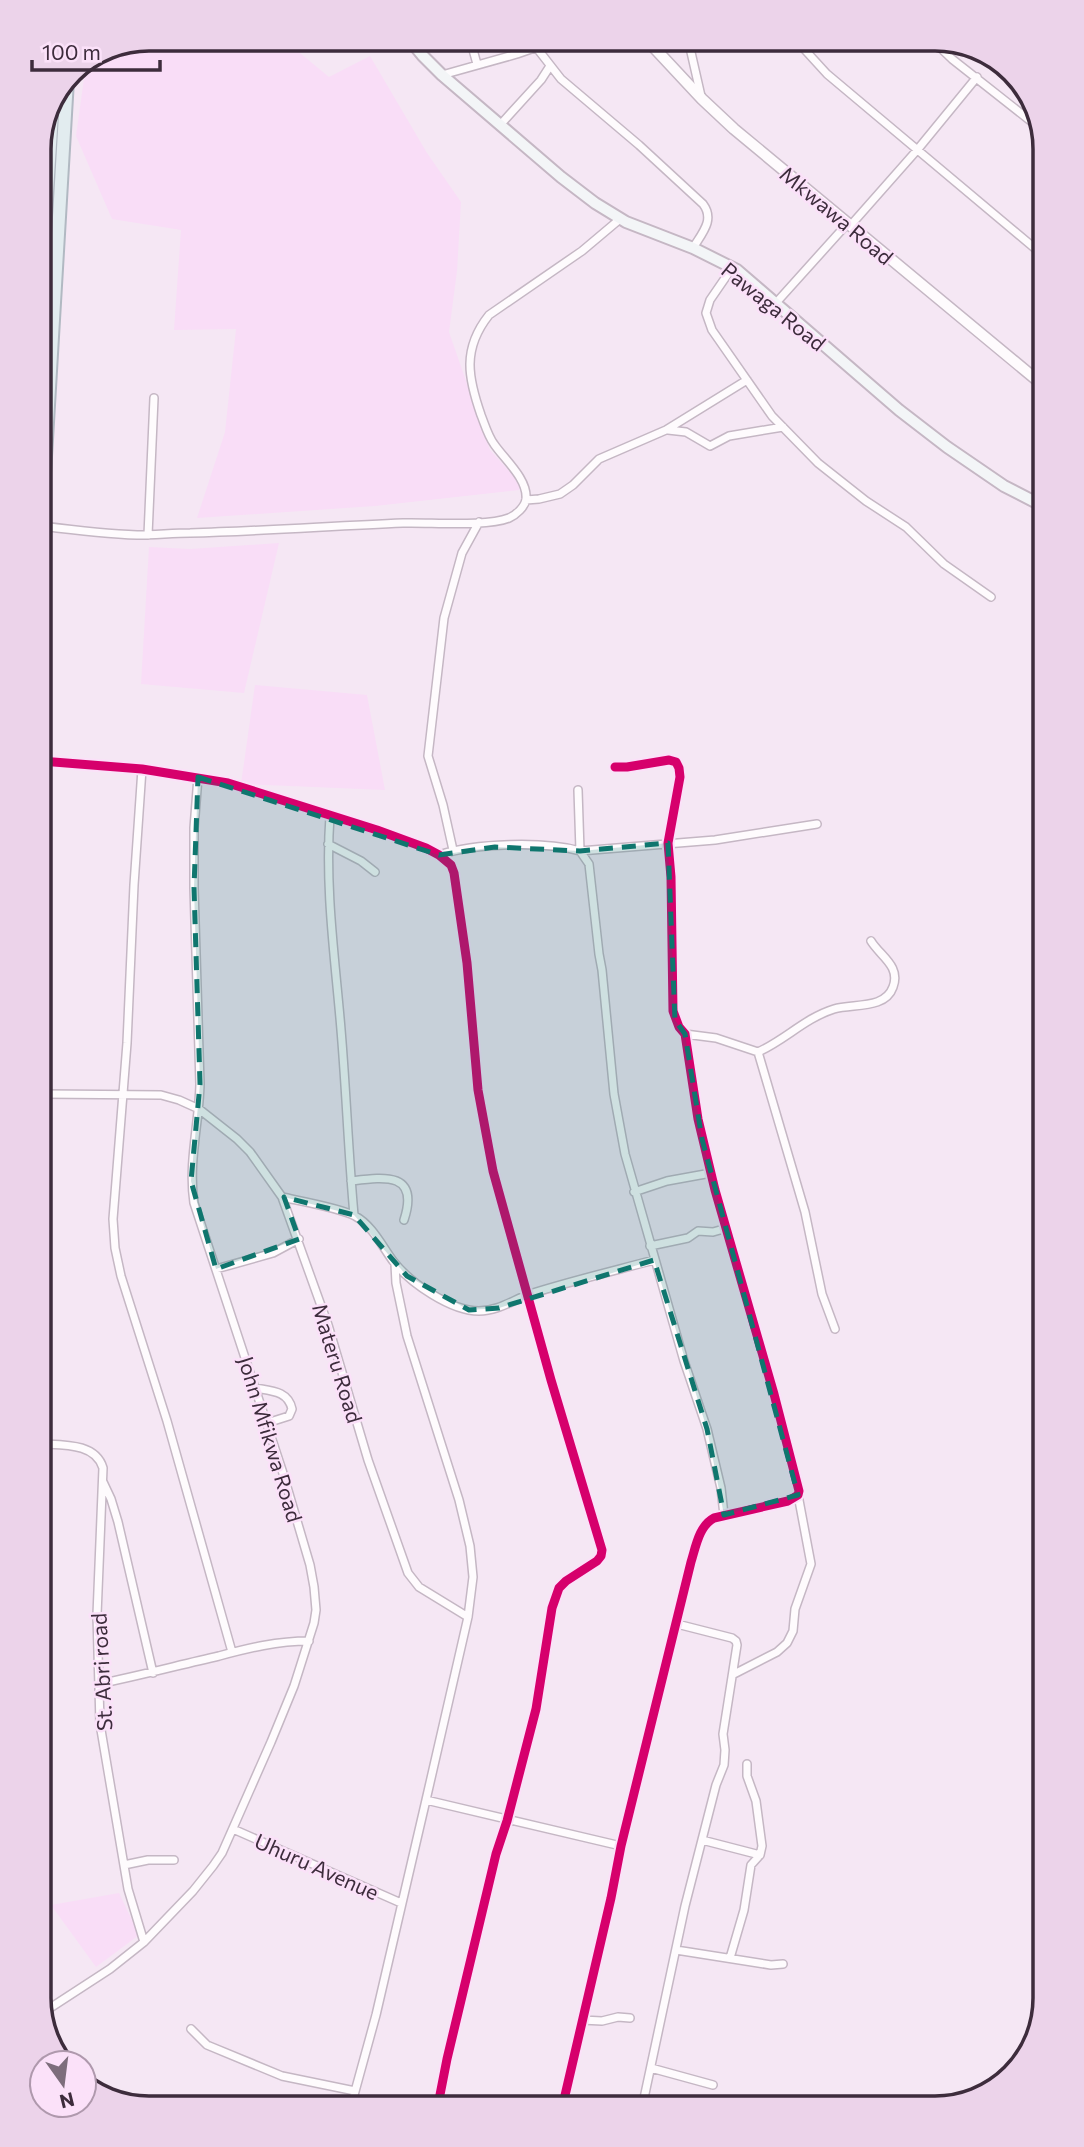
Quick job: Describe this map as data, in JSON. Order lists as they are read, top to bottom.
{
  "streets": {
    "main road": ["Pawaga Road"],
    "street": [
      "Mkwawa Road",
      "Materu Road",
      "John Mfikwa Road",
      "St. Abri road",
      "Uhuru Avenue"
    ]
  },
  "crossings": [
    ["Materu Road", "John Mfikwa Road"],
    ["John Mfikwa Road", "St. Abri road"],
    ["John Mfikwa Road", "Uhuru Avenue"]
  ],
  "scale_bar": "100 m",
  "north": "bottom"
}
